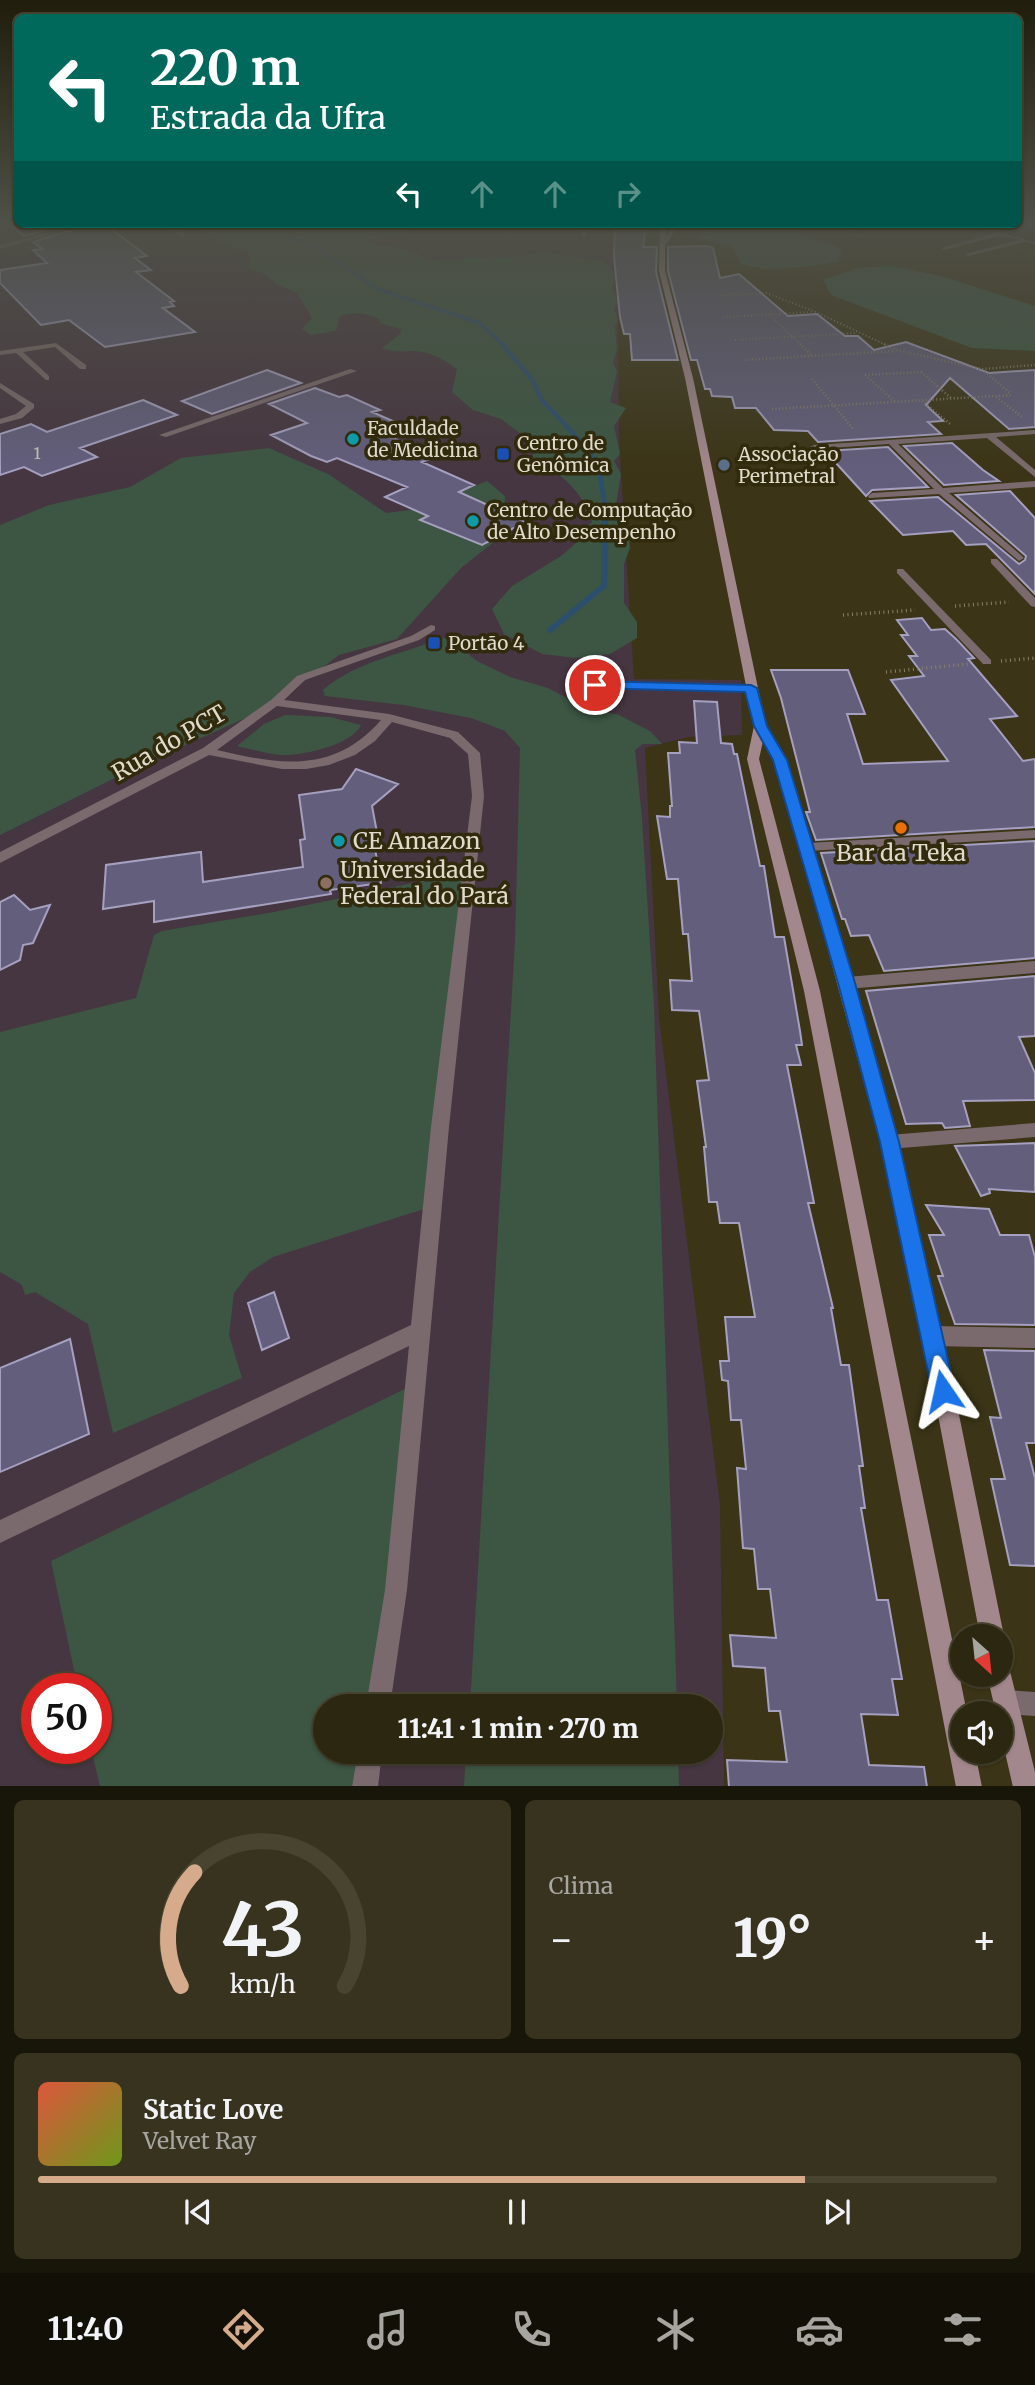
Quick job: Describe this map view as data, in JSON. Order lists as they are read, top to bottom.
{
  "streets": {
    "street": ["Rua do PCT"]
  },
  "places": {
    "other": [
      "Faculdade de Medicina",
      "Associação Perimetral",
      "Centro de Computação de Alto Desempenho",
      "Bar da Teka",
      "CE Amazon",
      "Universidade Federal do Pará"
    ],
    "transit": ["Centro de Genômica", "Portão 4"]
  },
  "house_numbers": ["1"],
  "north": "bottom right",
  "page": {
    "turn": ["220 m", "Estrada da Ufra"],
    "limit": "50",
    "trip": "11:41 · 1 min · 270 m",
    "tile": "Clima",
    "heat": ["−", "19°", "+"],
    "song": ["Static Love", "Velvet Ray"],
    "tabs": "11:40",
    "gauge": ["43", "km/h"]
  }
}
